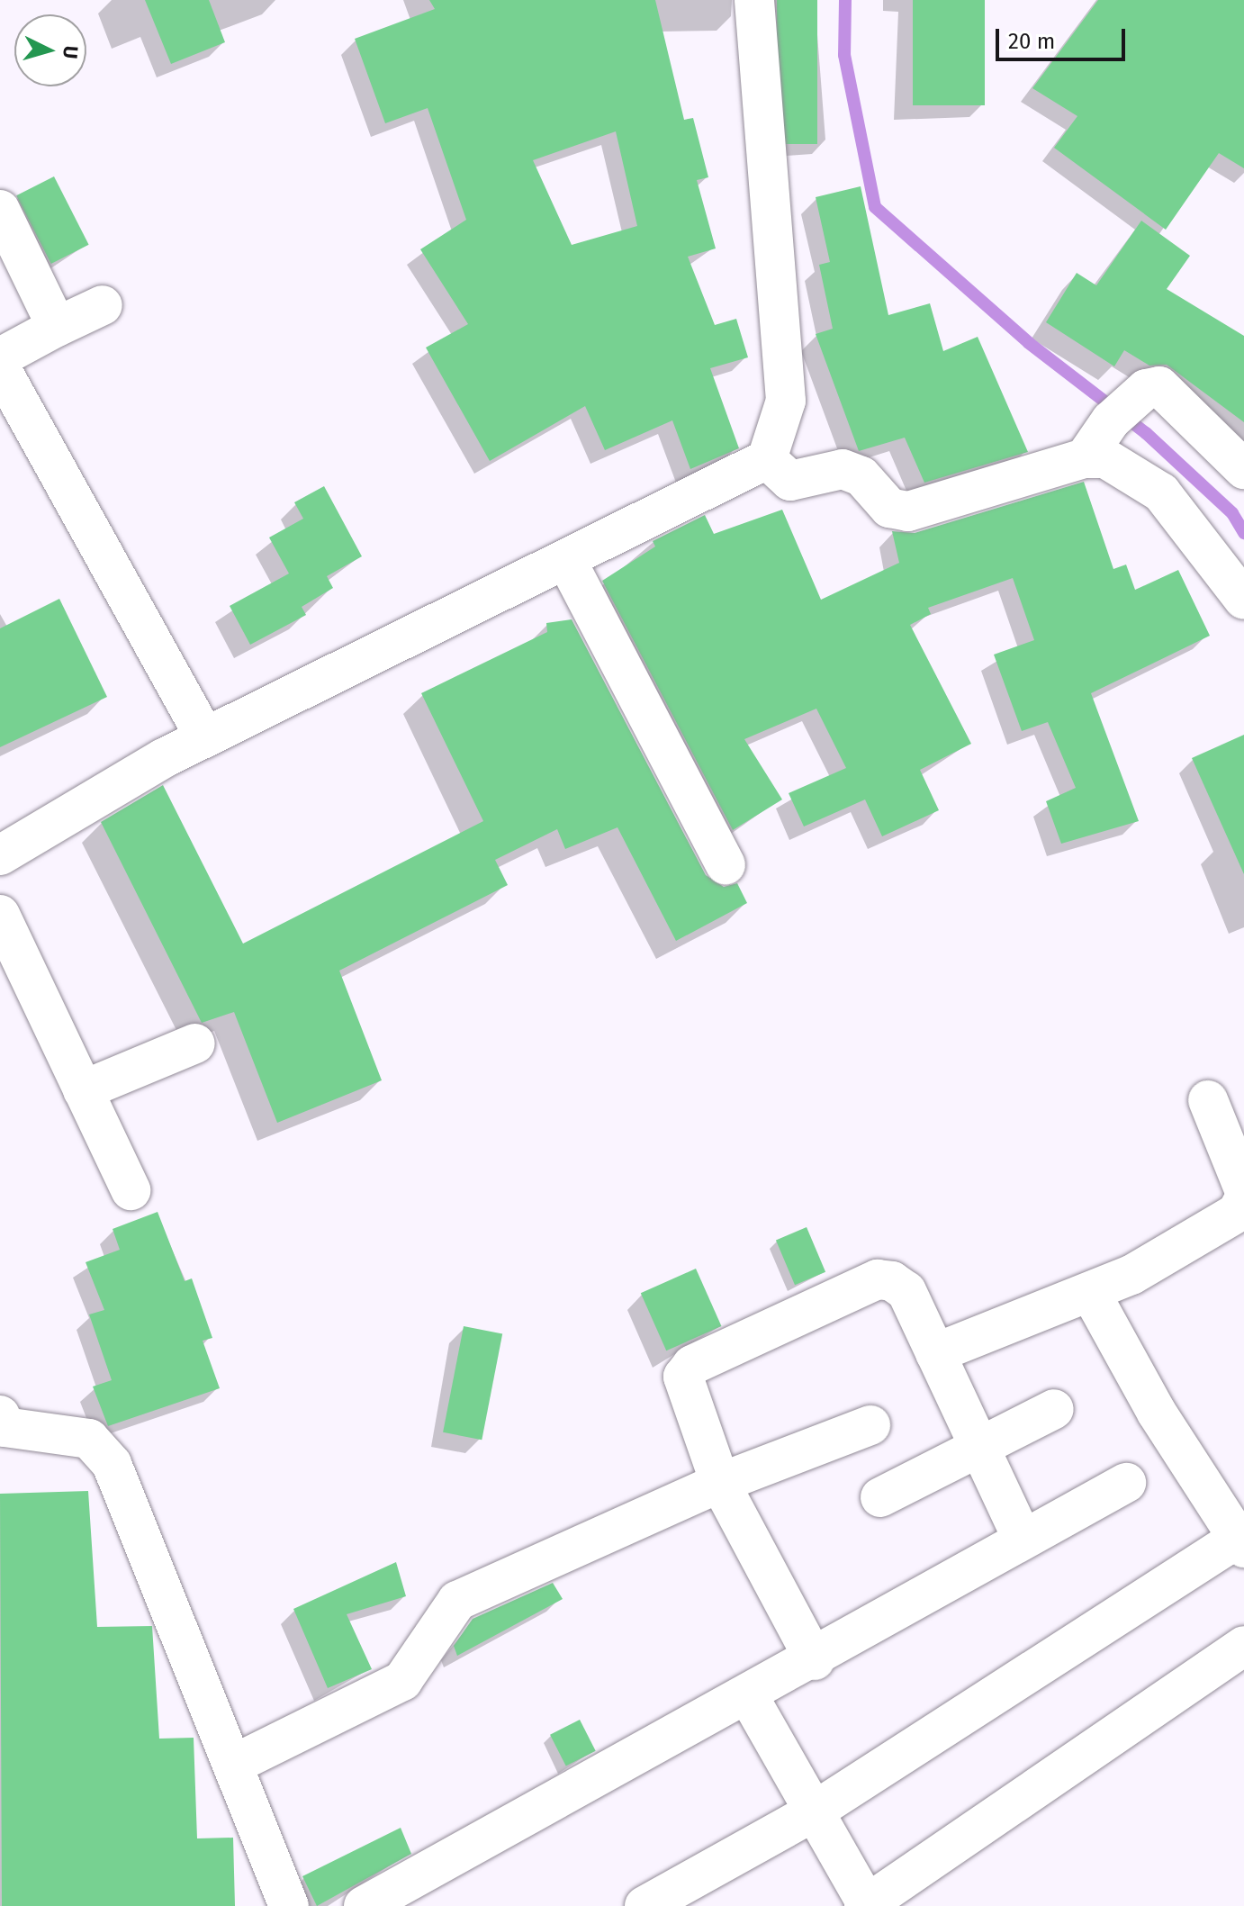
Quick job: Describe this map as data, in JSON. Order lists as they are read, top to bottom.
{
  "scale_bar": "20 m",
  "north": "right"
}
